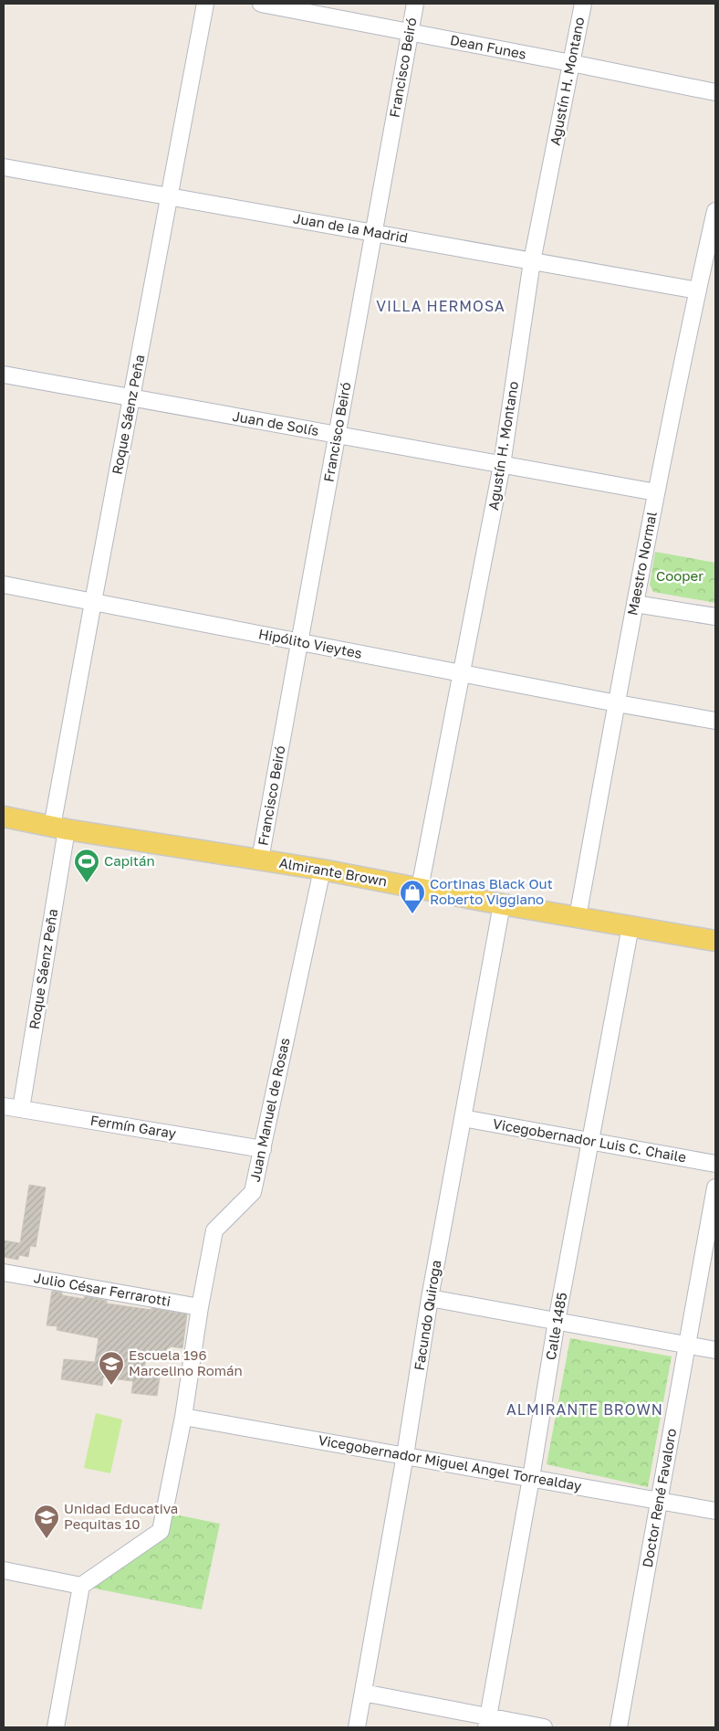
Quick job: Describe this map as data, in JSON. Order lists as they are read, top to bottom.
{
  "streets": {
    "main road": ["Almirante Brown"],
    "street": [
      "Dean Funes",
      "Francisco Beiró",
      "Agustín H. Montano",
      "Juan de la Madrid",
      "Roque Sáenz Peña",
      "Juan de Solís",
      "Maestro Normal",
      "Hipólito Vieytes",
      "Juan Manuel de Rosas",
      "Fermín Garay",
      "Vicegobernador Luis C. Chaile",
      "Julio César Ferrarotti",
      "Facundo Quiroga",
      "Calle 1485",
      "Vicegobernador Miguel Angel Torrealday",
      "Doctor René Favaloro"
    ]
  },
  "crossings": [
    ["Dean Funes", "Francisco Beiró"],
    ["Dean Funes", "Agustín H. Montano"],
    ["Francisco Beiró", "Juan de la Madrid"],
    ["Francisco Beiró", "Juan de Solís"],
    ["Francisco Beiró", "Hipólito Vieytes"],
    ["Francisco Beiró", "Almirante Brown"],
    ["Agustín H. Montano", "Juan de la Madrid"],
    ["Agustín H. Montano", "Juan de Solís"],
    ["Agustín H. Montano", "Hipólito Vieytes"],
    ["Agustín H. Montano", "Almirante Brown"],
    ["Juan de la Madrid", "Roque Sáenz Peña"],
    ["Juan de la Madrid", "Maestro Normal"],
    ["Roque Sáenz Peña", "Juan de Solís"],
    ["Roque Sáenz Peña", "Hipólito Vieytes"],
    ["Roque Sáenz Peña", "Almirante Brown"],
    ["Roque Sáenz Peña", "Fermín Garay"],
    ["Juan de Solís", "Maestro Normal"],
    ["Maestro Normal", "Hipólito Vieytes"],
    ["Maestro Normal", "Almirante Brown"],
    ["Almirante Brown", "Juan Manuel de Rosas"],
    ["Almirante Brown", "Facundo Quiroga"],
    ["Almirante Brown", "Calle 1485"],
    ["Juan Manuel de Rosas", "Fermín Garay"],
    ["Juan Manuel de Rosas", "Julio César Ferrarotti"],
    ["Juan Manuel de Rosas", "Vicegobernador Miguel Angel Torrealday"],
    ["Vicegobernador Luis C. Chaile", "Facundo Quiroga"],
    ["Vicegobernador Luis C. Chaile", "Calle 1485"],
    ["Facundo Quiroga", "Vicegobernador Miguel Angel Torrealday"],
    ["Calle 1485", "Vicegobernador Miguel Angel Torrealday"],
    ["Vicegobernador Miguel Angel Torrealday", "Doctor René Favaloro"]
  ],
  "districts": ["VILLA HERMOSA", "ALMIRANTE BROWN"],
  "parks": ["Cooper"],
  "places": {
    "sports": ["Capitán"],
    "shop": ["Cortinas Black Out Roberto Viggiano"],
    "school or university": ["Escuela 196 Marcelino Román", "Unidad Educativa Pequitas 10"]
  }
}
